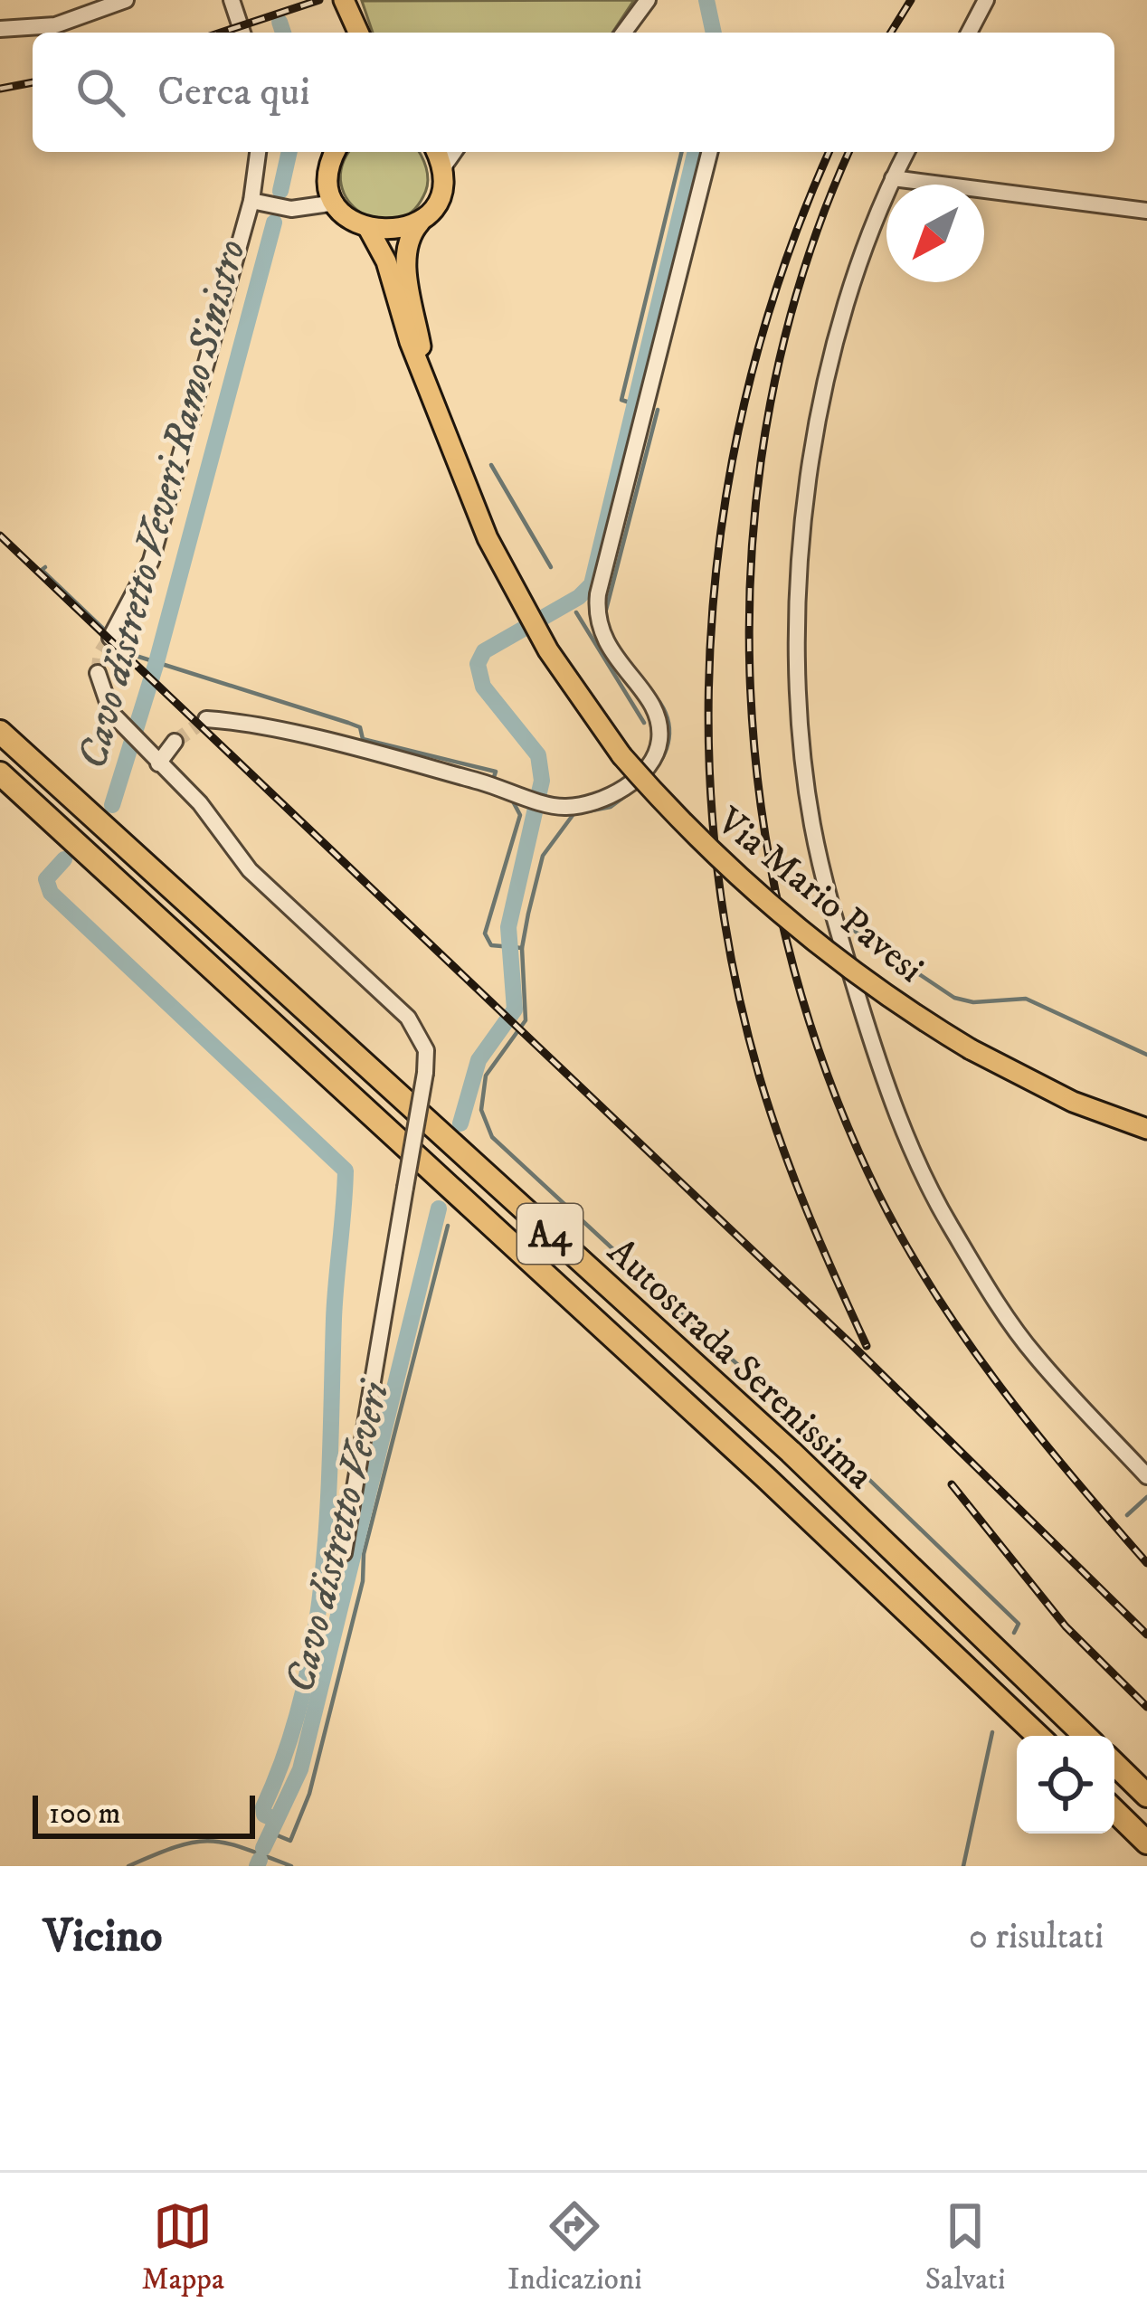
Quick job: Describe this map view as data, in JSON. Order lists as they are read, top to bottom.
{
  "streets": {
    "highway": ["A4", "Autostrada Serenissima"],
    "main road": ["Via Mario Pavesi"]
  },
  "water": ["Cavo distretto Veveri Ramo Sinistro", "Cavo distretto Veveri"],
  "scale_bar": "100 m",
  "north": "bottom left",
  "page": {
    "search": "Cerca qui",
    "scale": "100 m",
    "heading": ["Vicino", "0 risultati"],
    "nav": ["Mappa", "Indicazioni", "Salvati"]
  }
}
